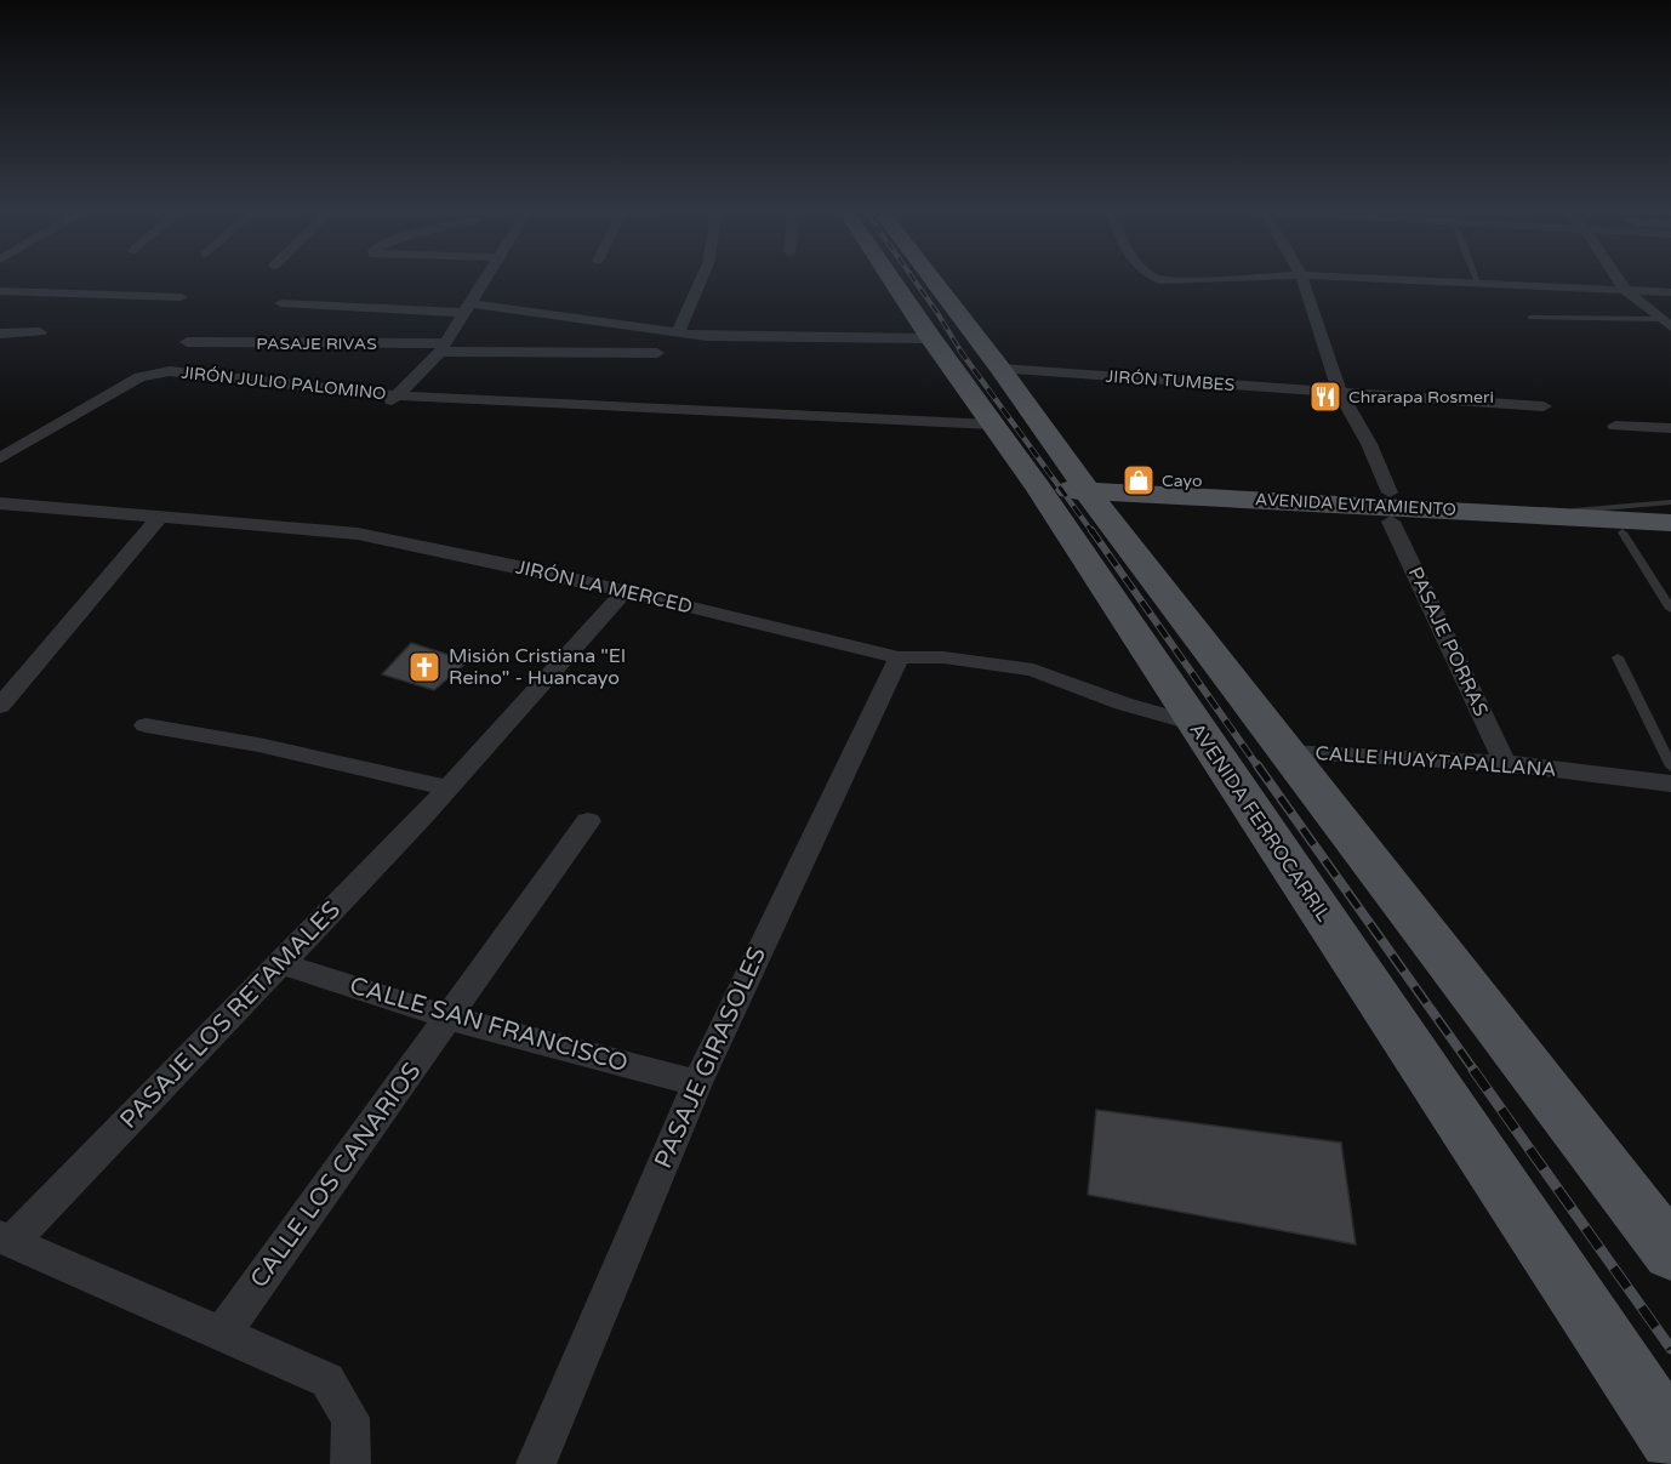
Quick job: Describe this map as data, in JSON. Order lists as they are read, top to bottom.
{
  "streets": {
    "main road": ["AVENIDA EVITAMIENTO", "AVENIDA FERROCARRIL"],
    "street": [
      "PASAJE RIVAS",
      "JIRÓN TUMBES",
      "JIRÓN JULIO PALOMINO",
      "JIRÓN LA MERCED",
      "PASAJE PORRAS",
      "CALLE HUAYTAPALLANA",
      "PASAJE LOS RETAMALES",
      "CALLE SAN FRANCISCO",
      "PASAJE GIRASOLES",
      "CALLE LOS CANARIOS"
    ]
  },
  "crossings": [
    ["JIRÓN TUMBES", "PASAJE PORRAS"],
    ["JIRÓN TUMBES", "AVENIDA FERROCARRIL"],
    ["JIRÓN JULIO PALOMINO", "AVENIDA FERROCARRIL"],
    ["AVENIDA EVITAMIENTO", "PASAJE PORRAS"],
    ["AVENIDA EVITAMIENTO", "AVENIDA FERROCARRIL"],
    ["JIRÓN LA MERCED", "AVENIDA FERROCARRIL"],
    ["JIRÓN LA MERCED", "PASAJE LOS RETAMALES"],
    ["JIRÓN LA MERCED", "PASAJE GIRASOLES"],
    ["PASAJE PORRAS", "CALLE HUAYTAPALLANA"],
    ["CALLE HUAYTAPALLANA", "AVENIDA FERROCARRIL"],
    ["PASAJE LOS RETAMALES", "CALLE SAN FRANCISCO"],
    ["CALLE SAN FRANCISCO", "PASAJE GIRASOLES"],
    ["CALLE SAN FRANCISCO", "CALLE LOS CANARIOS"]
  ],
  "places": {
    "restaurant": ["Chrarapa Rosmeri"],
    "shop": ["Cayo"],
    "church": ["Misión Cristiana \"El Reino\" - Huancayo"]
  }
}
